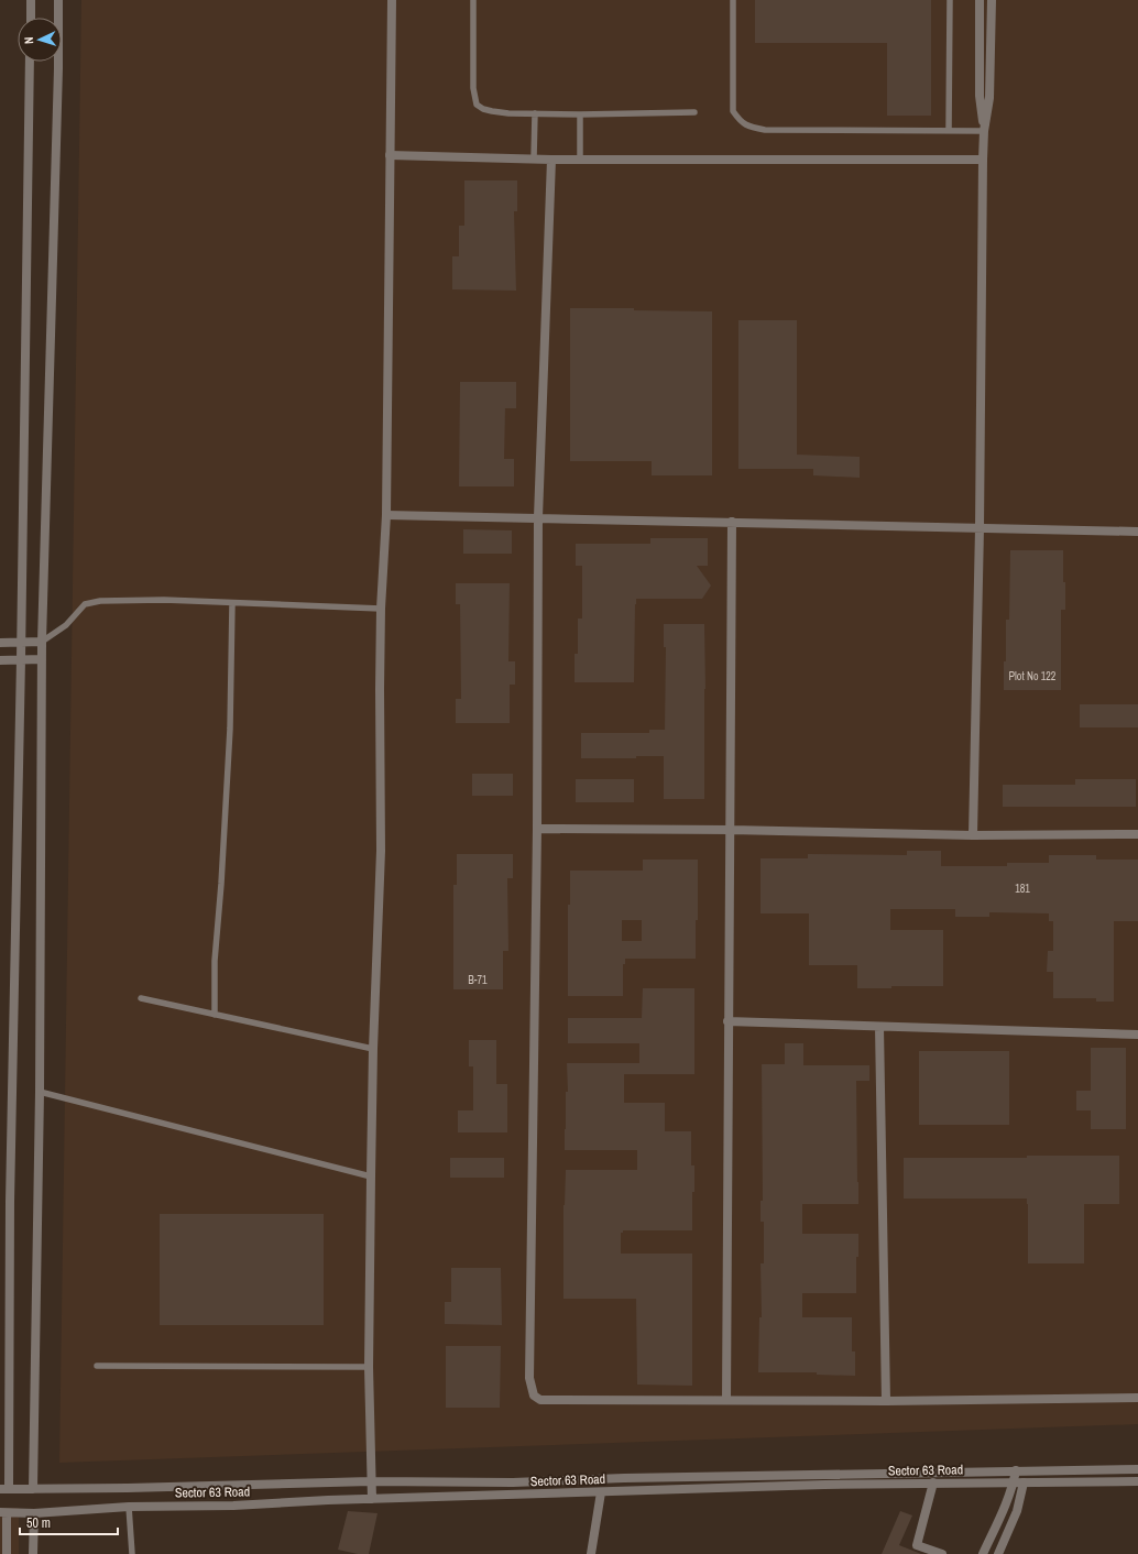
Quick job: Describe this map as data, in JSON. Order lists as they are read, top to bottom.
{
  "streets": {
    "street": ["Sector 63 Road"]
  },
  "house_numbers": ["Plot No 122", "181", "B-71"],
  "scale_bar": "50 m",
  "north": "left"
}
